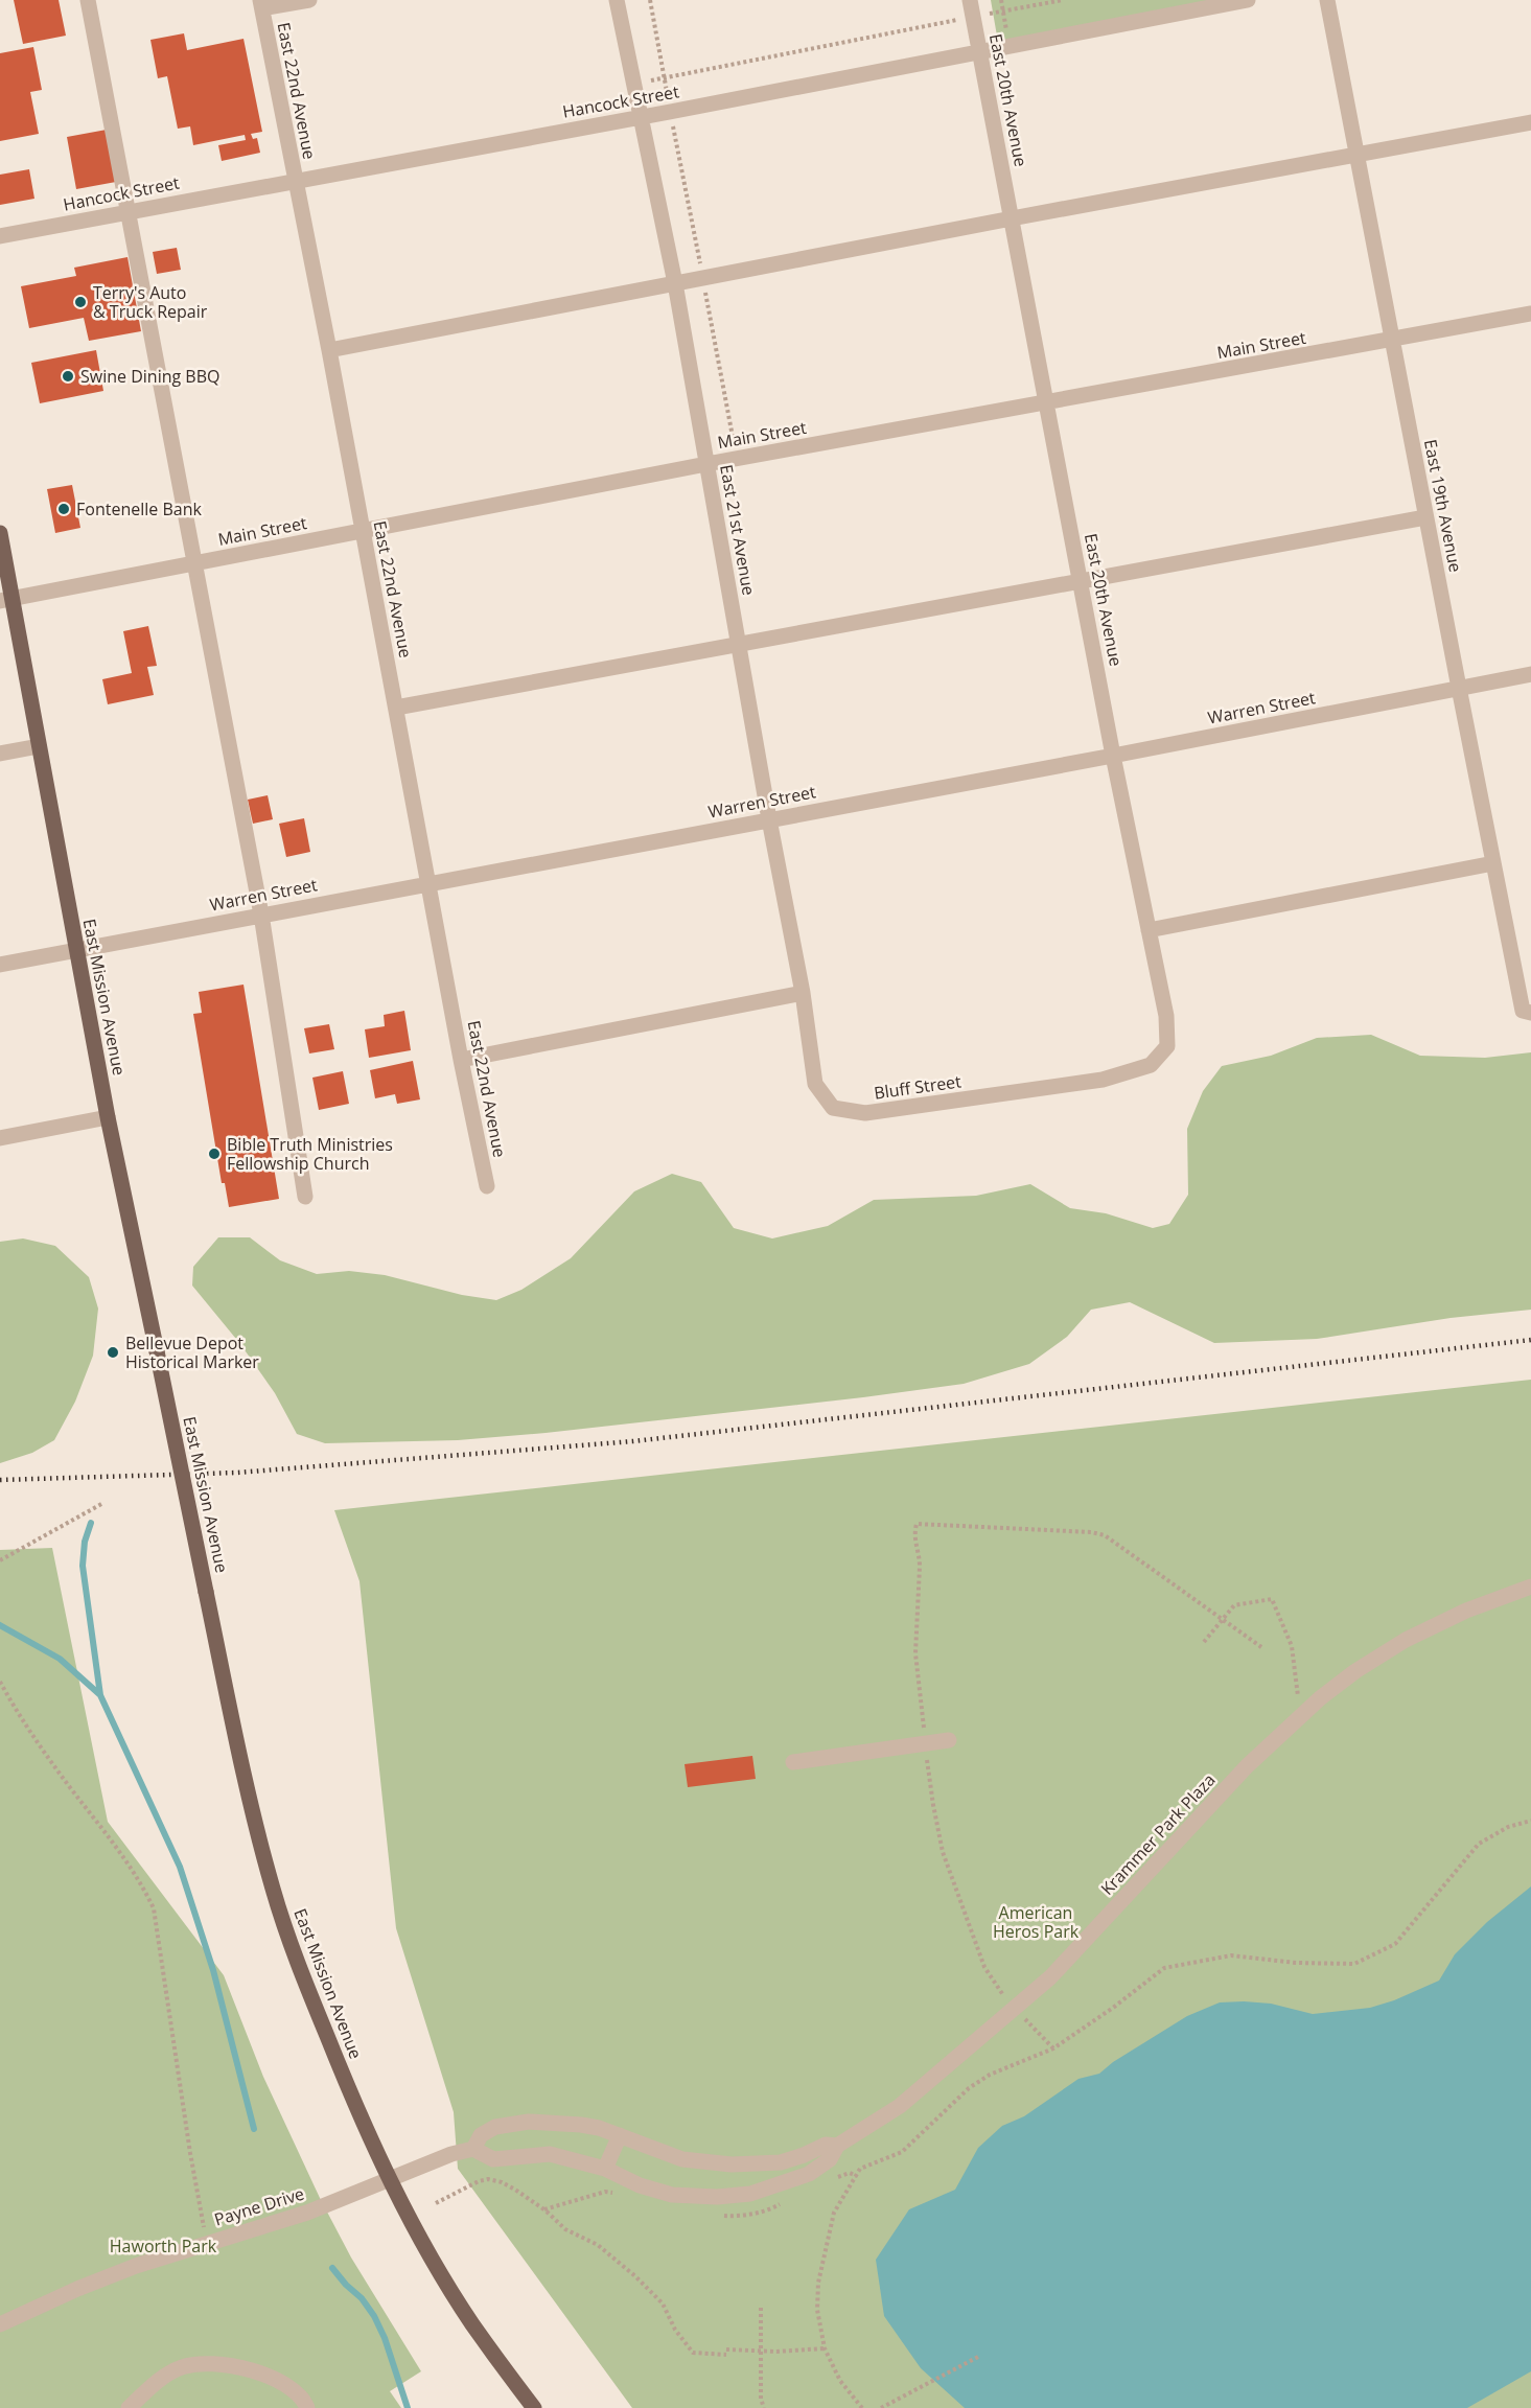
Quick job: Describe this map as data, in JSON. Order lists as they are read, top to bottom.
{
  "streets": {
    "main road": ["East Mission Avenue"],
    "street": [
      "East 22nd Avenue",
      "East 20th Avenue",
      "Hancock Street",
      "Main Street",
      "East 19th Avenue",
      "East 21st Avenue",
      "Warren Street",
      "Bluff Street",
      "Krammer Park Plaza",
      "Payne Drive"
    ]
  },
  "crossings": [
    ["East 22nd Avenue", "Hancock Street"],
    ["East 22nd Avenue", "Main Street"],
    ["East 22nd Avenue", "Warren Street"],
    ["East 20th Avenue", "Hancock Street"],
    ["East 20th Avenue", "Main Street"],
    ["East 20th Avenue", "Warren Street"],
    ["East 20th Avenue", "Bluff Street"],
    ["Hancock Street", "East 21st Avenue"],
    ["Main Street", "East 19th Avenue"],
    ["Main Street", "East 21st Avenue"],
    ["Main Street", "East Mission Avenue"],
    ["East 19th Avenue", "Warren Street"],
    ["East 21st Avenue", "Warren Street"],
    ["East 21st Avenue", "Bluff Street"],
    ["Warren Street", "East Mission Avenue"],
    ["East Mission Avenue", "Krammer Park Plaza"],
    ["East Mission Avenue", "Payne Drive"],
    ["Krammer Park Plaza", "Payne Drive"]
  ],
  "parks": ["American Heros Park", "Haworth Park"],
  "places": [
    "Terry's Auto & Truck Repair",
    "Swine Dining BBQ",
    "Fontenelle Bank",
    "Bible Truth Ministries Fellowship Church",
    "Bellevue Depot Historical Marker"
  ]
}
